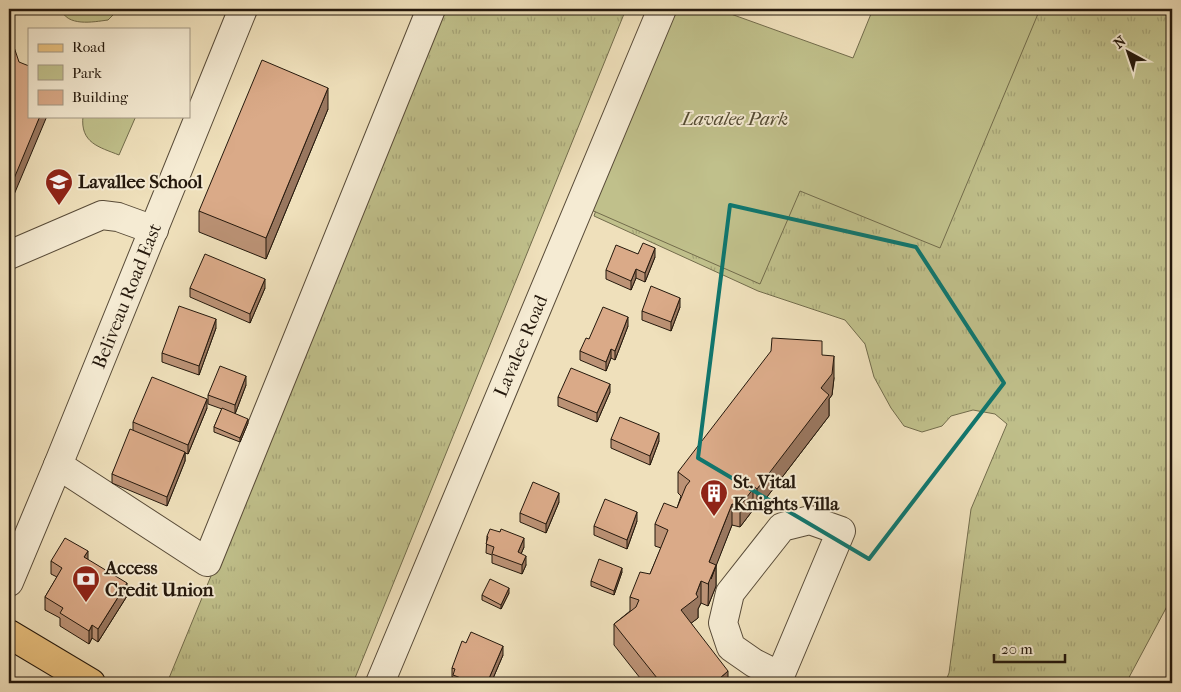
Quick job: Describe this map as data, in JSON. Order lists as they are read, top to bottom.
{
  "streets": {
    "street": ["Beliveau Road East", "Lavalee Road"]
  },
  "parks": ["Lavalee Park"],
  "places": {
    "school or university": ["Lavallee School"],
    "building": ["St. Vital Knights Villa"],
    "bank": ["Access Credit Union"]
  },
  "legend": ["Road", "Park", "Building"],
  "scale_bar": "20 m",
  "north": "top left"
}
